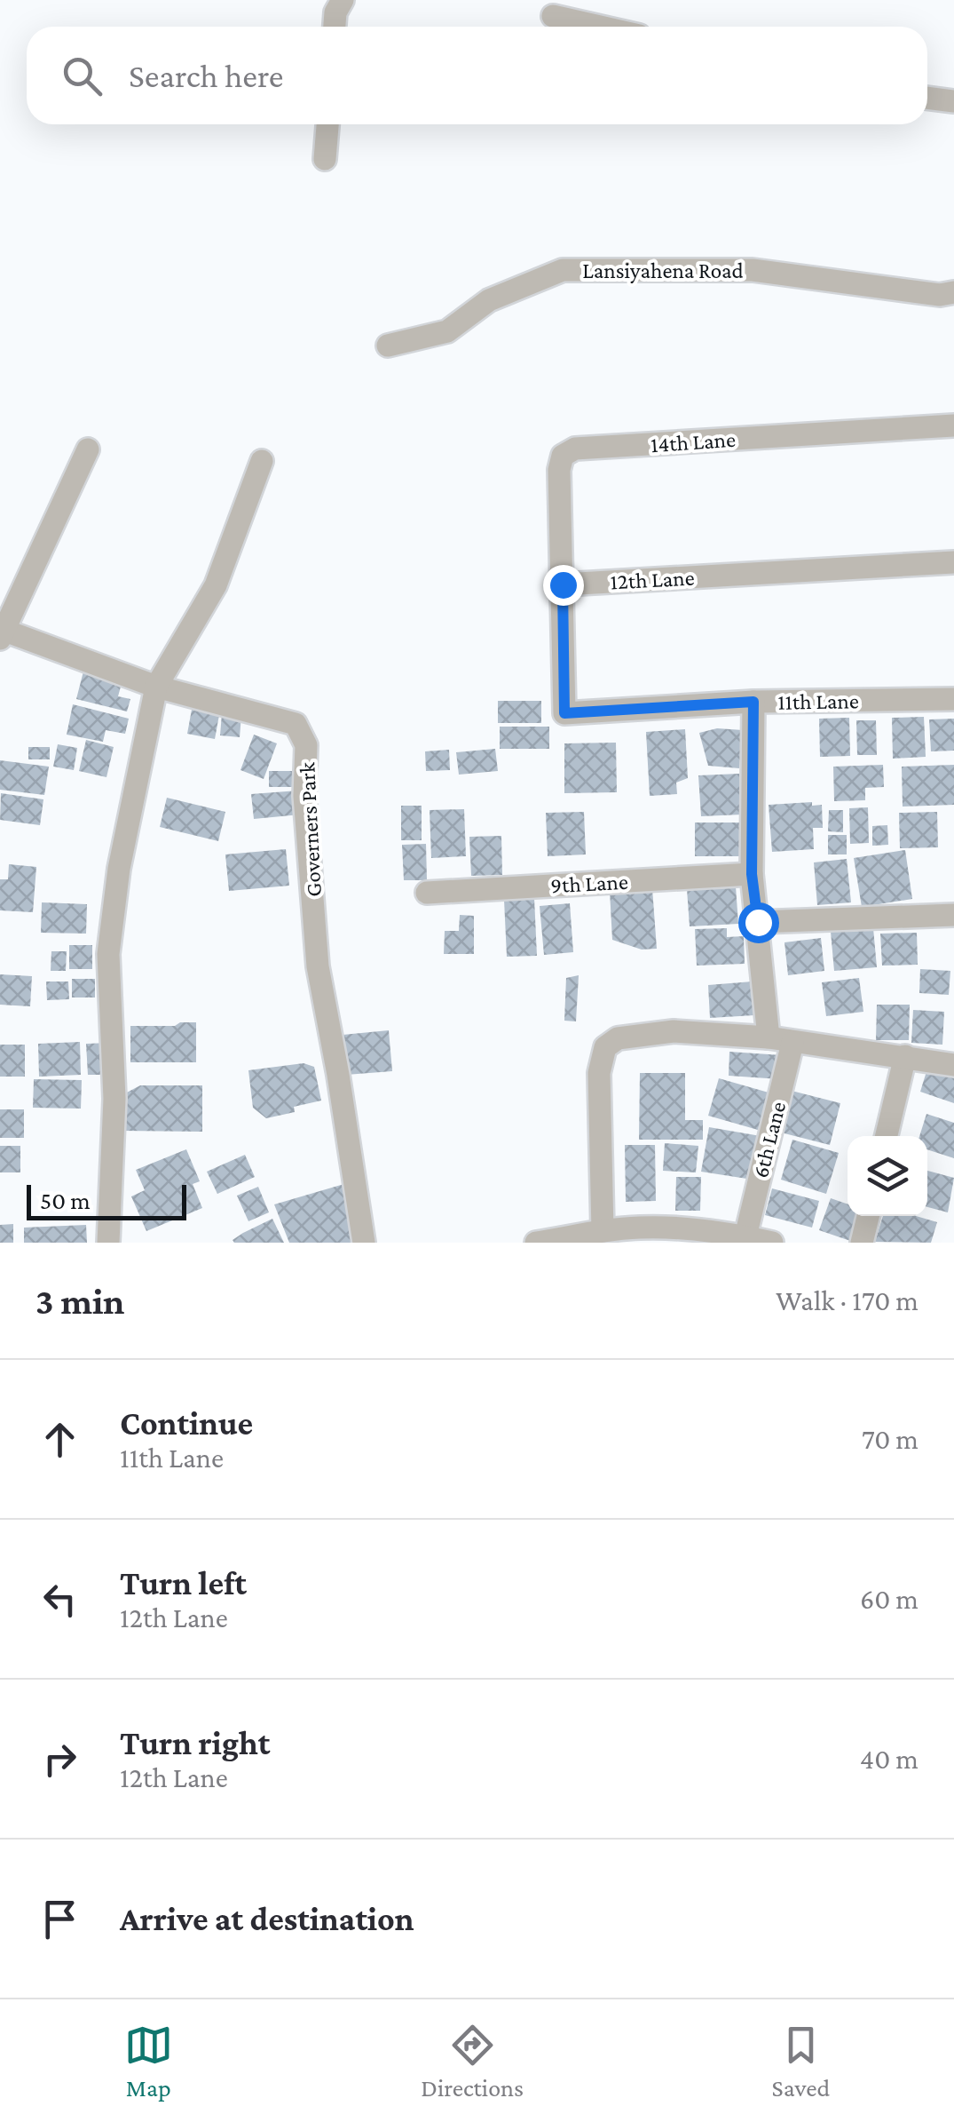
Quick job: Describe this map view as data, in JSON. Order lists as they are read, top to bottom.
{
  "streets": {
    "street": [
      "Lansiyahena Road",
      "14th Lane",
      "12th Lane",
      "11th Lane",
      "Governers Park",
      "9th Lane",
      "6th Lane"
    ]
  },
  "crossings": [
    ["14th Lane", "12th Lane"],
    ["11th Lane", "9th Lane"]
  ],
  "scale_bar": "50 m",
  "page": {
    "search": "Search here",
    "scale": "50 m",
    "heading": ["3 min", "Walk · 170 m"],
    "list": [
      ["Continue", "11th Lane", "70 m"],
      ["Turn left", "12th Lane", "60 m"],
      ["Turn right", "12th Lane", "40 m"],
      "Arrive at destination"
    ],
    "nav": ["Map", "Directions", "Saved"]
  }
}
